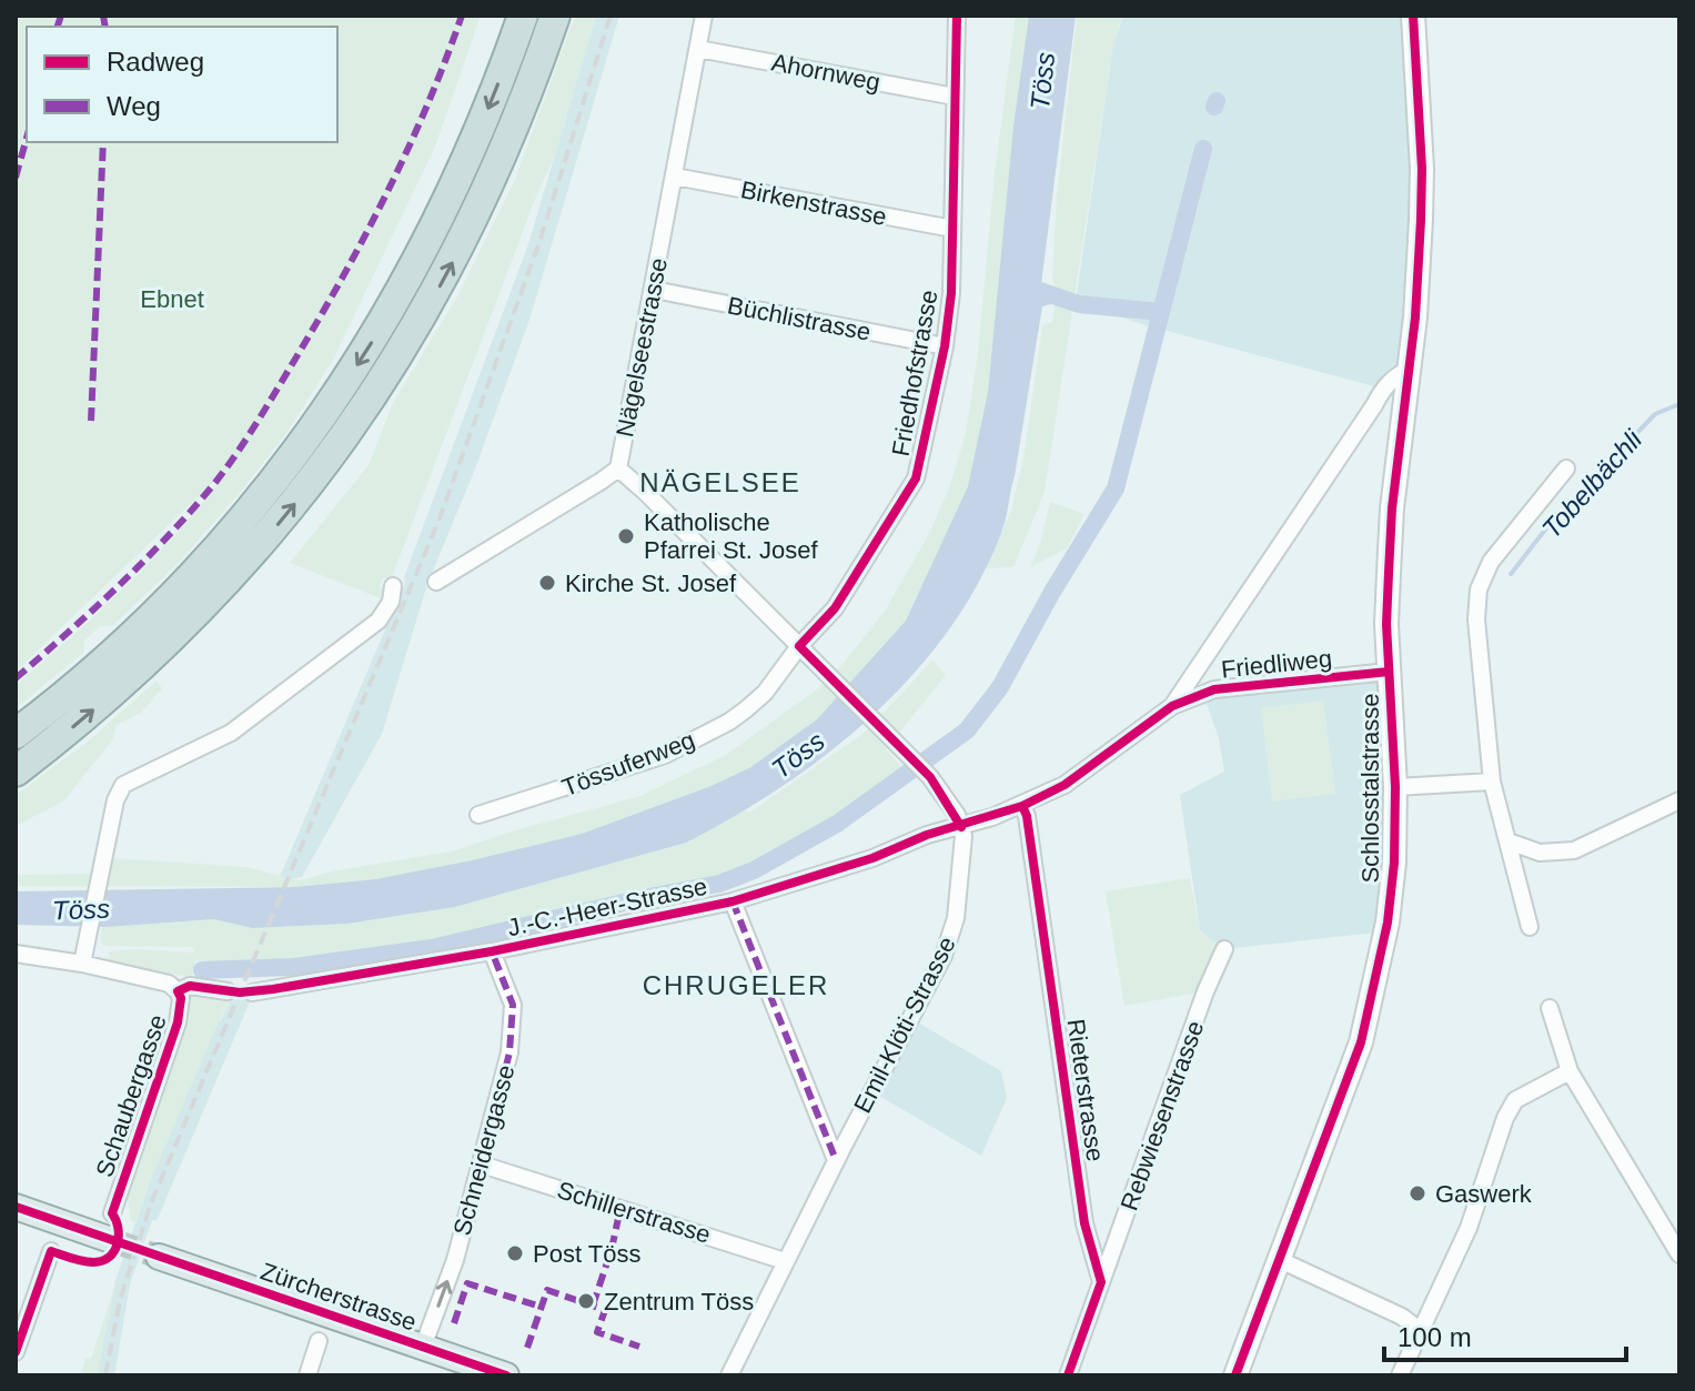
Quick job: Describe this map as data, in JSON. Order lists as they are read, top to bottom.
{
  "streets": {
    "main road": ["Schlosstalstrasse", "Zürcherstrasse"],
    "street": [
      "Ahornweg",
      "Birkenstrasse",
      "Büchlistrasse",
      "Nägelseestrasse",
      "Friedhofstrasse",
      "Friedliweg",
      "Tössuferweg",
      "J.-C.-Heer-Strasse",
      "Emil-Klöti-Strasse",
      "Rieterstrasse",
      "Schaubergasse",
      "Rebwiesenstrasse",
      "Schneidergasse",
      "Schillerstrasse"
    ]
  },
  "crossings": [
    ["Ahornweg", "Nägelseestrasse"],
    ["Ahornweg", "Friedhofstrasse"],
    ["Birkenstrasse", "Nägelseestrasse"],
    ["Birkenstrasse", "Friedhofstrasse"],
    ["Büchlistrasse", "Nägelseestrasse"],
    ["Büchlistrasse", "Friedhofstrasse"],
    ["Friedhofstrasse", "Tössuferweg"],
    ["Friedliweg", "Schlosstalstrasse"],
    ["J.-C.-Heer-Strasse", "Emil-Klöti-Strasse"],
    ["J.-C.-Heer-Strasse", "Schneidergasse"],
    ["Emil-Klöti-Strasse", "Schillerstrasse"],
    ["Rieterstrasse", "Rebwiesenstrasse"],
    ["Schneidergasse", "Schillerstrasse"],
    ["Schneidergasse", "Zürcherstrasse"]
  ],
  "one_way": ["Schneidergasse"],
  "districts": ["NÄGELSEE", "CHRUGELER"],
  "water": ["Töss", "Tobelbächli"],
  "parks": ["Ebnet"],
  "places": [
    "Katholische Pfarrei St. Josef",
    "Kirche St. Josef",
    "Gaswerk",
    "Post Töss",
    "Zentrum Töss"
  ],
  "legend": ["Radweg", "Weg"],
  "scale_bar": "100 m"
}
